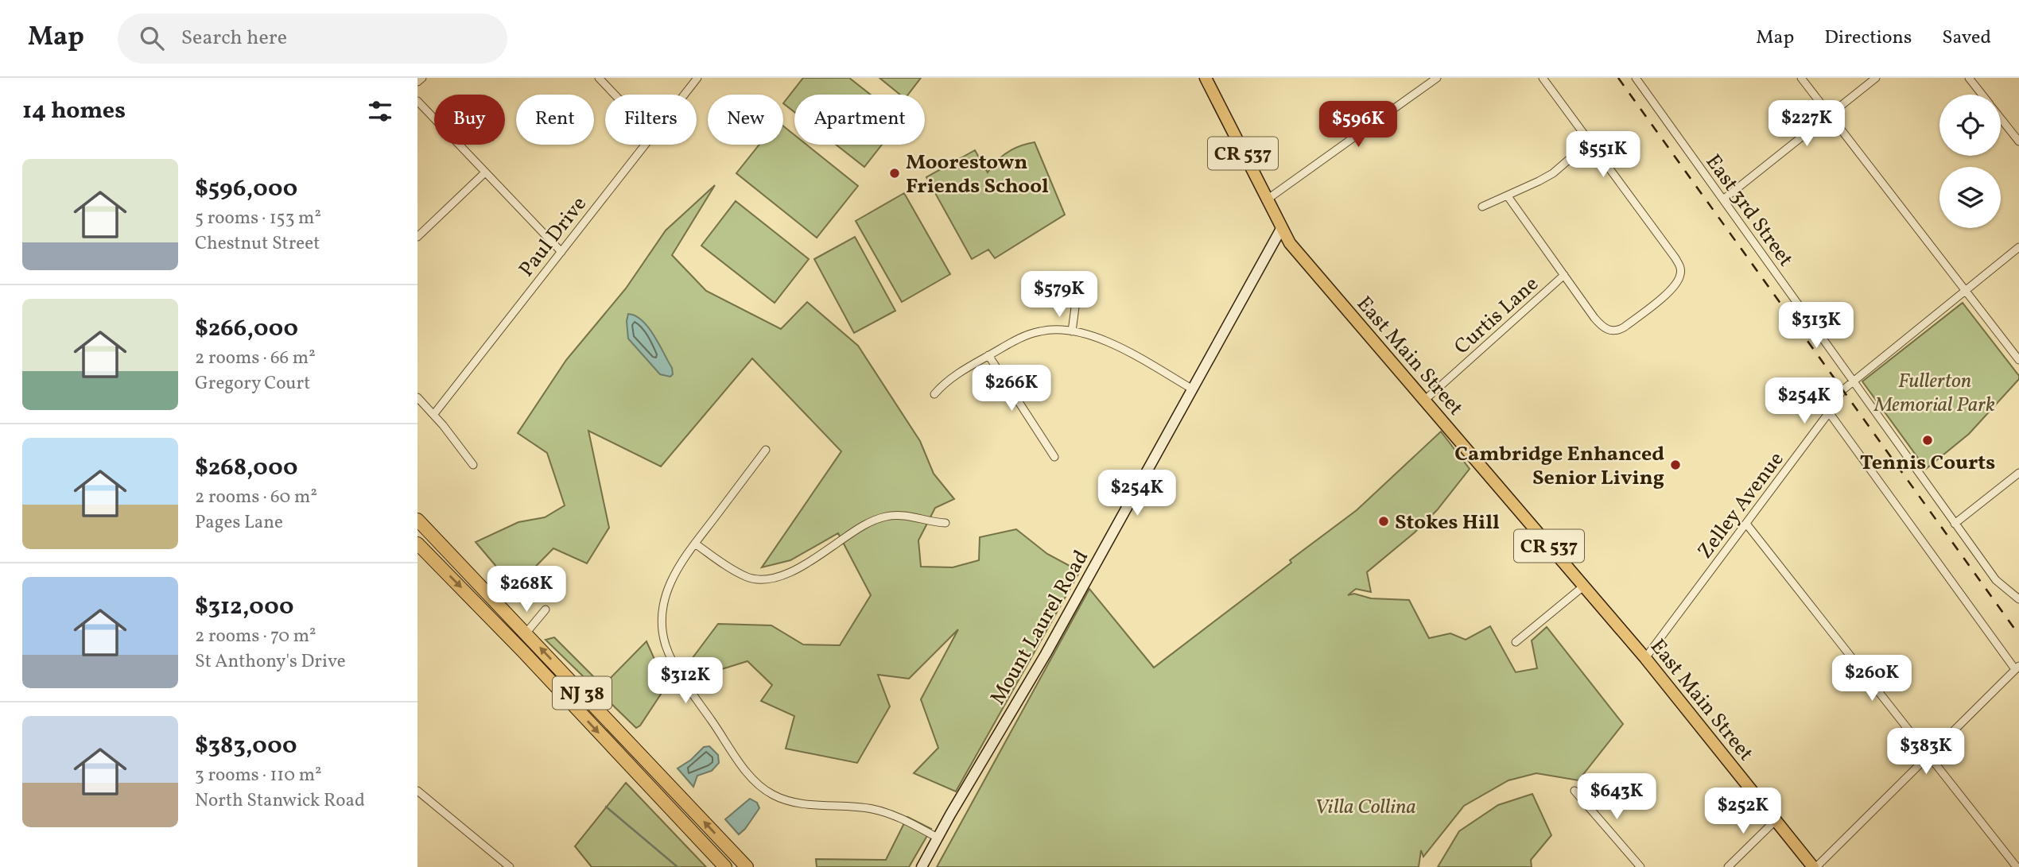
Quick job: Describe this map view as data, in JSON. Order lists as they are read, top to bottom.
{
  "streets": {
    "highway": ["NJ 38"],
    "main road": ["CR 537", "East Main Street", "Mount Laurel Road"],
    "street": [
      "East 3rd Street",
      "Paul Drive",
      "Curtis Lane",
      "Zelley Avenue"
    ]
  },
  "crossings": [
    ["East 3rd Street", "Zelley Avenue"],
    ["Curtis Lane", "East Main Street"],
    ["East Main Street", "Zelley Avenue"],
    ["East Main Street", "Mount Laurel Road"]
  ],
  "parks": ["Fullerton Memorial Park", "Villa Collina"],
  "places": [
    "Moorestown Friends School",
    "Tennis Courts",
    "Cambridge Enhanced Senior Living",
    "Stokes Hill"
  ],
  "page": {
    "header": "Map",
    "search": "Search here",
    "nav": ["Map", "Directions", "Saved"],
    "heading": "14 homes",
    "chip": [
      "Buy",
      "Rent",
      "Filters",
      "New",
      "Apartment"
    ],
    "price": [
      "$227K",
      "$596K",
      "$551K",
      "$579K",
      "$313K",
      "$266K",
      "$254K",
      "$254K",
      "$268K",
      "$260K",
      "$312K",
      "$383K",
      "$643K",
      "$252K"
    ],
    "list": [
      {
        "name": "$596,000",
        "note": "5 rooms · 153 m² · Chestnut Street"
      },
      {
        "name": "$266,000",
        "note": "2 rooms · 66 m² · Gregory Court"
      },
      {
        "name": "$268,000",
        "note": "2 rooms · 60 m² · Pages Lane"
      },
      {
        "name": "$312,000",
        "note": "2 rooms · 70 m² · St Anthony's Drive"
      },
      {
        "name": "$383,000",
        "note": "3 rooms · 110 m² · North Stanwick Road"
      }
    ]
  }
}
